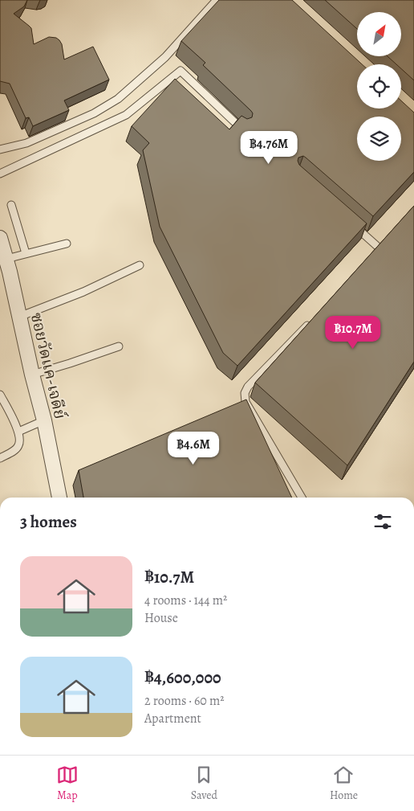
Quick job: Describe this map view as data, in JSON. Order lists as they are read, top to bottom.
{
  "streets": {
    "street": ["ซอยวัดแค-เจดีย์"]
  },
  "north": "top right",
  "page": {
    "price": ["฿4.76M", "฿10.7M", "฿4.6M"],
    "heading": "3 homes",
    "list": [
      {
        "name": "฿10.7M",
        "note": "4 rooms · 144 m² · House"
      },
      {
        "name": "฿4,600,000",
        "note": "2 rooms · 60 m² · Apartment"
      }
    ],
    "tabs": ["Map", "Saved", "Home"]
  }
}
